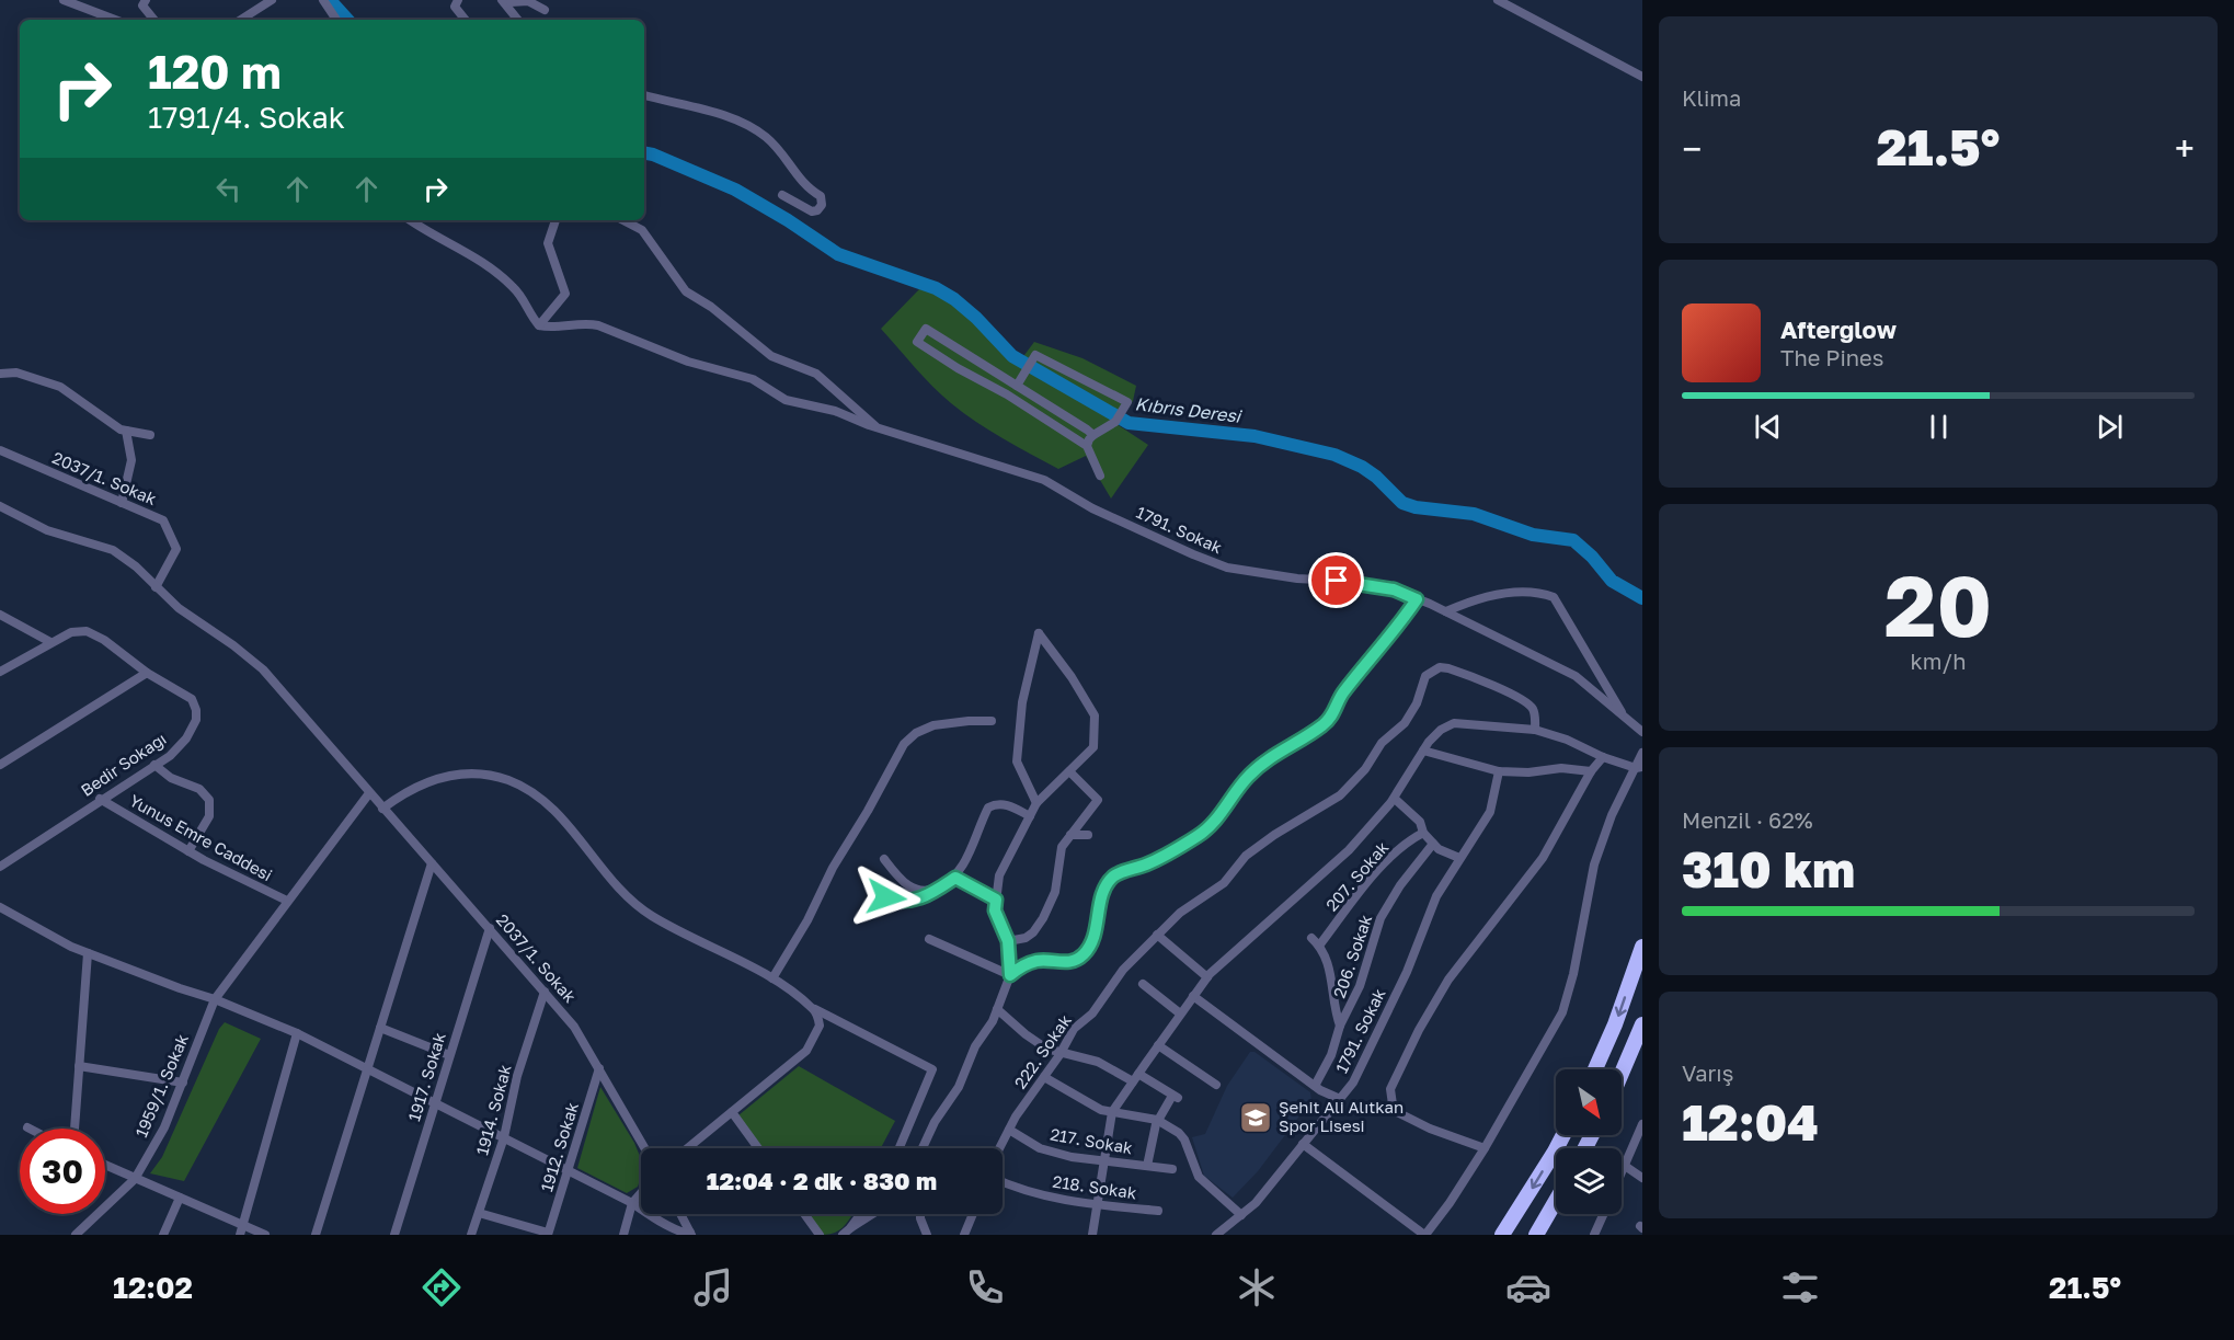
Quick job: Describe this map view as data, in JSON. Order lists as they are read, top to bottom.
{
  "streets": {
    "street": [
      "2037/1. Sokak",
      "1791. Sokak",
      "Bedir Sokağı",
      "Yunus Emre Caddesi",
      "207. Sokak",
      "206. Sokak",
      "222. Sokak",
      "1917. Sokak",
      "1959/1. Sokak",
      "1914. Sokak",
      "217. Sokak",
      "1912. Sokak",
      "218. Sokak"
    ]
  },
  "crossings": [
    ["2037/1. Sokak", "1917. Sokak"],
    ["2037/1. Sokak", "1914. Sokak"],
    ["2037/1. Sokak", "1912. Sokak"],
    ["Bedir Sokağı", "Yunus Emre Caddesi"],
    ["222. Sokak", "217. Sokak"]
  ],
  "water": ["Kıbrıs Deresi"],
  "places": {
    "school or university": ["Şehit Ali Alıtkan Spor Lisesi"]
  },
  "north": "bottom right",
  "page": {
    "tile": [
      "Klima",
      ["20", "km/h"],
      ["Menzil · 62%", "310 km"],
      ["Varış", "12:04"]
    ],
    "turn": ["120 m", "1791/4. Sokak"],
    "heat": ["−", "21.5°", "+"],
    "song": ["Afterglow", "The Pines"],
    "limit": "30",
    "trip": "12:04 · 2 dk · 830 m",
    "tabs": ["12:02", "21.5°"]
  }
}
